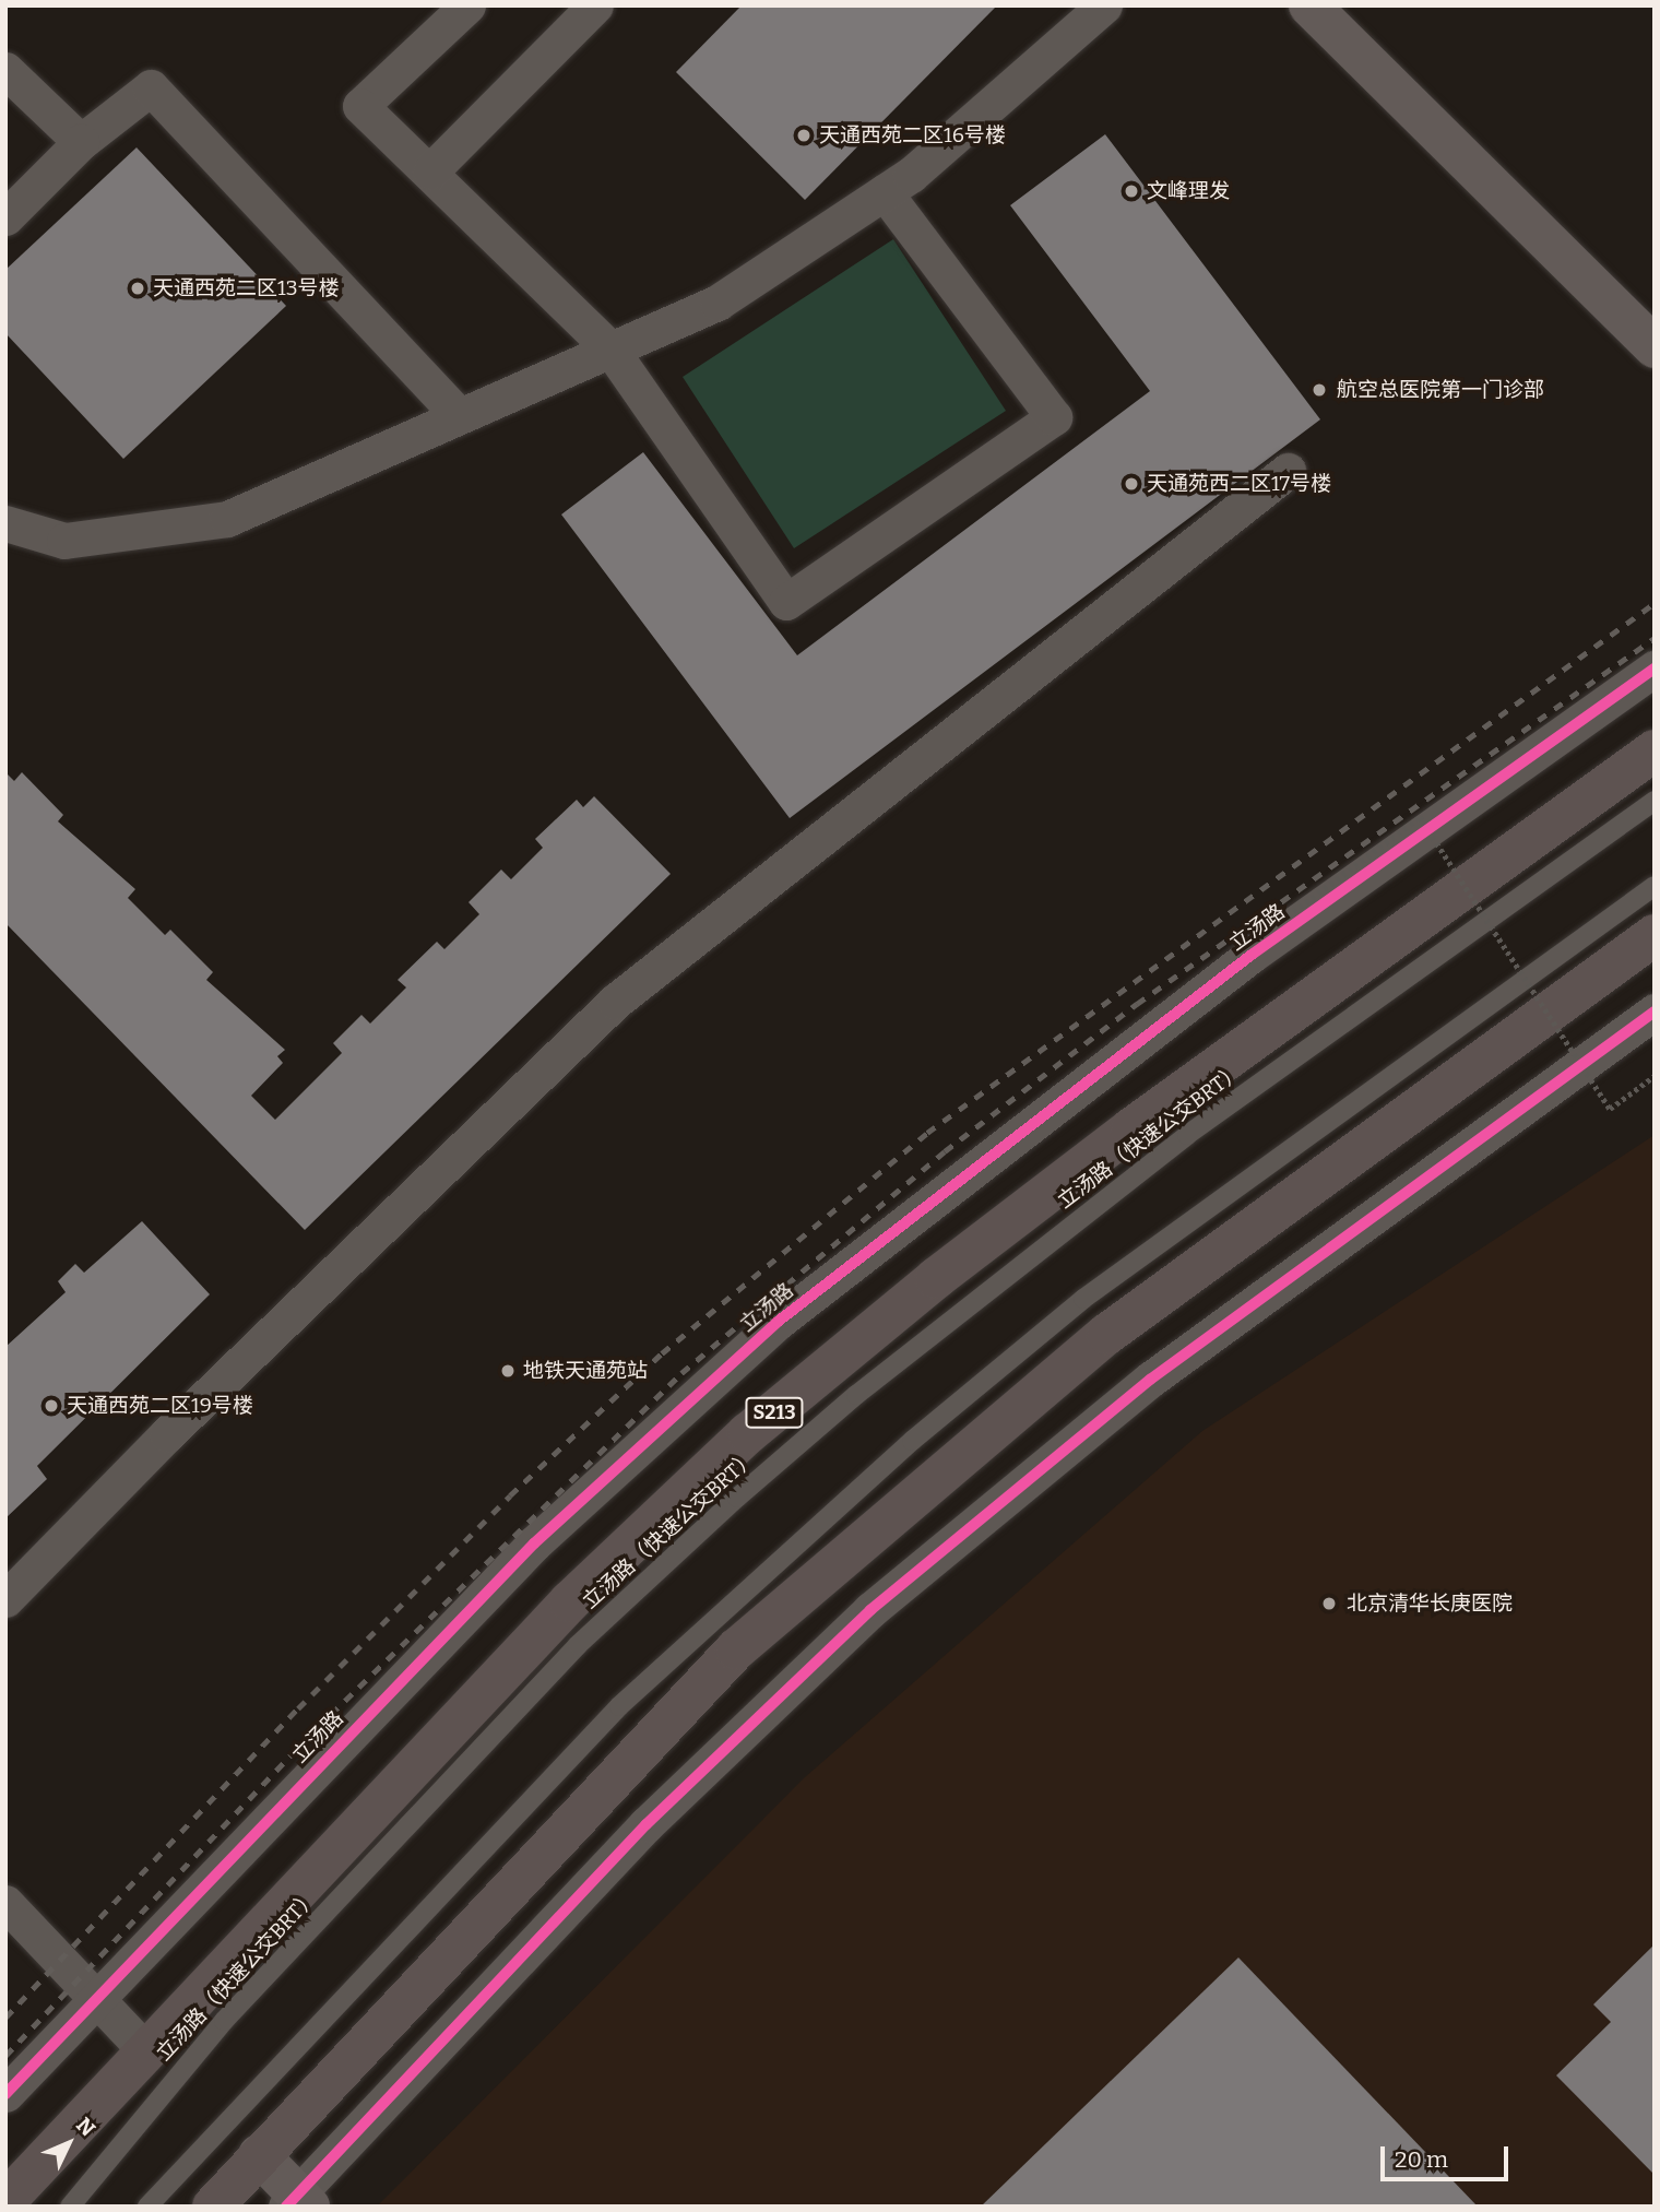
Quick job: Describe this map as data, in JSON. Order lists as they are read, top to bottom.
{
  "streets": {
    "main road": ["S213"],
    "street": ["立汤路"],
    "lane": ["立汤路（快速公交BRT）"]
  },
  "places": [
    "天通西苑二区16号楼",
    "文峰理发",
    "天通西苑二区13号楼",
    "航空总医院第一门诊部",
    "天通苑西二区17号楼",
    "地铁天通苑站",
    "天通西苑二区19号楼",
    "北京清华长庚医院"
  ],
  "scale_bar": "20 m",
  "north": "top right"
}
